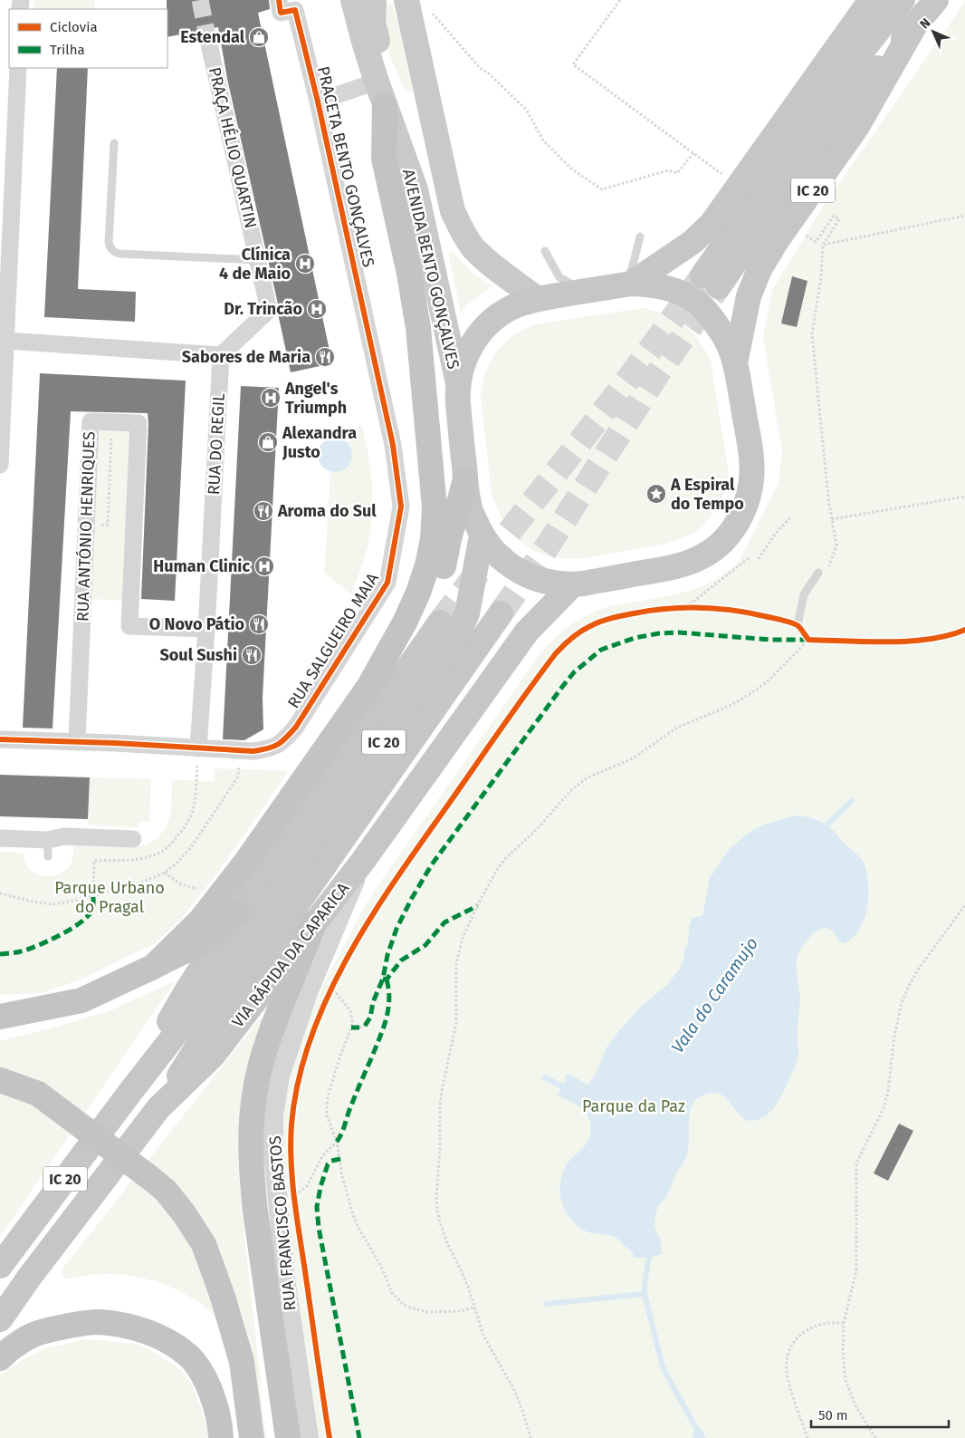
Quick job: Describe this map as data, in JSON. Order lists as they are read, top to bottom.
{
  "streets": {
    "highway": ["IC 20", "VIA RÁPIDA DA CAPARICA"],
    "main road": ["AVENIDA BENTO GONÇALVES"],
    "street": [
      "PRAÇA HÉLIO QUARTIN",
      "PRACETA BENTO GONÇALVES",
      "RUA DO REGIL",
      "RUA ANTÓNIO HENRIQUES",
      "RUA SALGUEIRO MAIA",
      "RUA FRANCISCO BASTOS"
    ]
  },
  "crossings": [
    ["PRAÇA HÉLIO QUARTIN", "RUA DO REGIL"],
    ["PRACETA BENTO GONÇALVES", "AVENIDA BENTO GONÇALVES"],
    ["PRACETA BENTO GONÇALVES", "RUA SALGUEIRO MAIA"],
    ["RUA DO REGIL", "RUA ANTÓNIO HENRIQUES"],
    ["RUA DO REGIL", "RUA SALGUEIRO MAIA"],
    ["RUA ANTÓNIO HENRIQUES", "RUA SALGUEIRO MAIA"],
    ["VIA RÁPIDA DA CAPARICA", "RUA FRANCISCO BASTOS"]
  ],
  "water": ["Vala do Caramujo"],
  "parks": ["Parque Urbano do Pragal", "Parque da Paz"],
  "places": {
    "shop": ["Estendal", "Alexandra Justo"],
    "hospital": [
      "Clínica 4 de Maio",
      "Dr. Trincão",
      "Angel's Triumph",
      "Human Clinic"
    ],
    "restaurant": [
      "Sabores de Maria",
      "Aroma do Sul",
      "O Novo Pátio",
      "Soul Sushi"
    ],
    "place": ["A Espiral do Tempo"]
  },
  "legend": ["Ciclovia", "Trilha"],
  "scale_bar": "50 m",
  "north": "top left"
}
